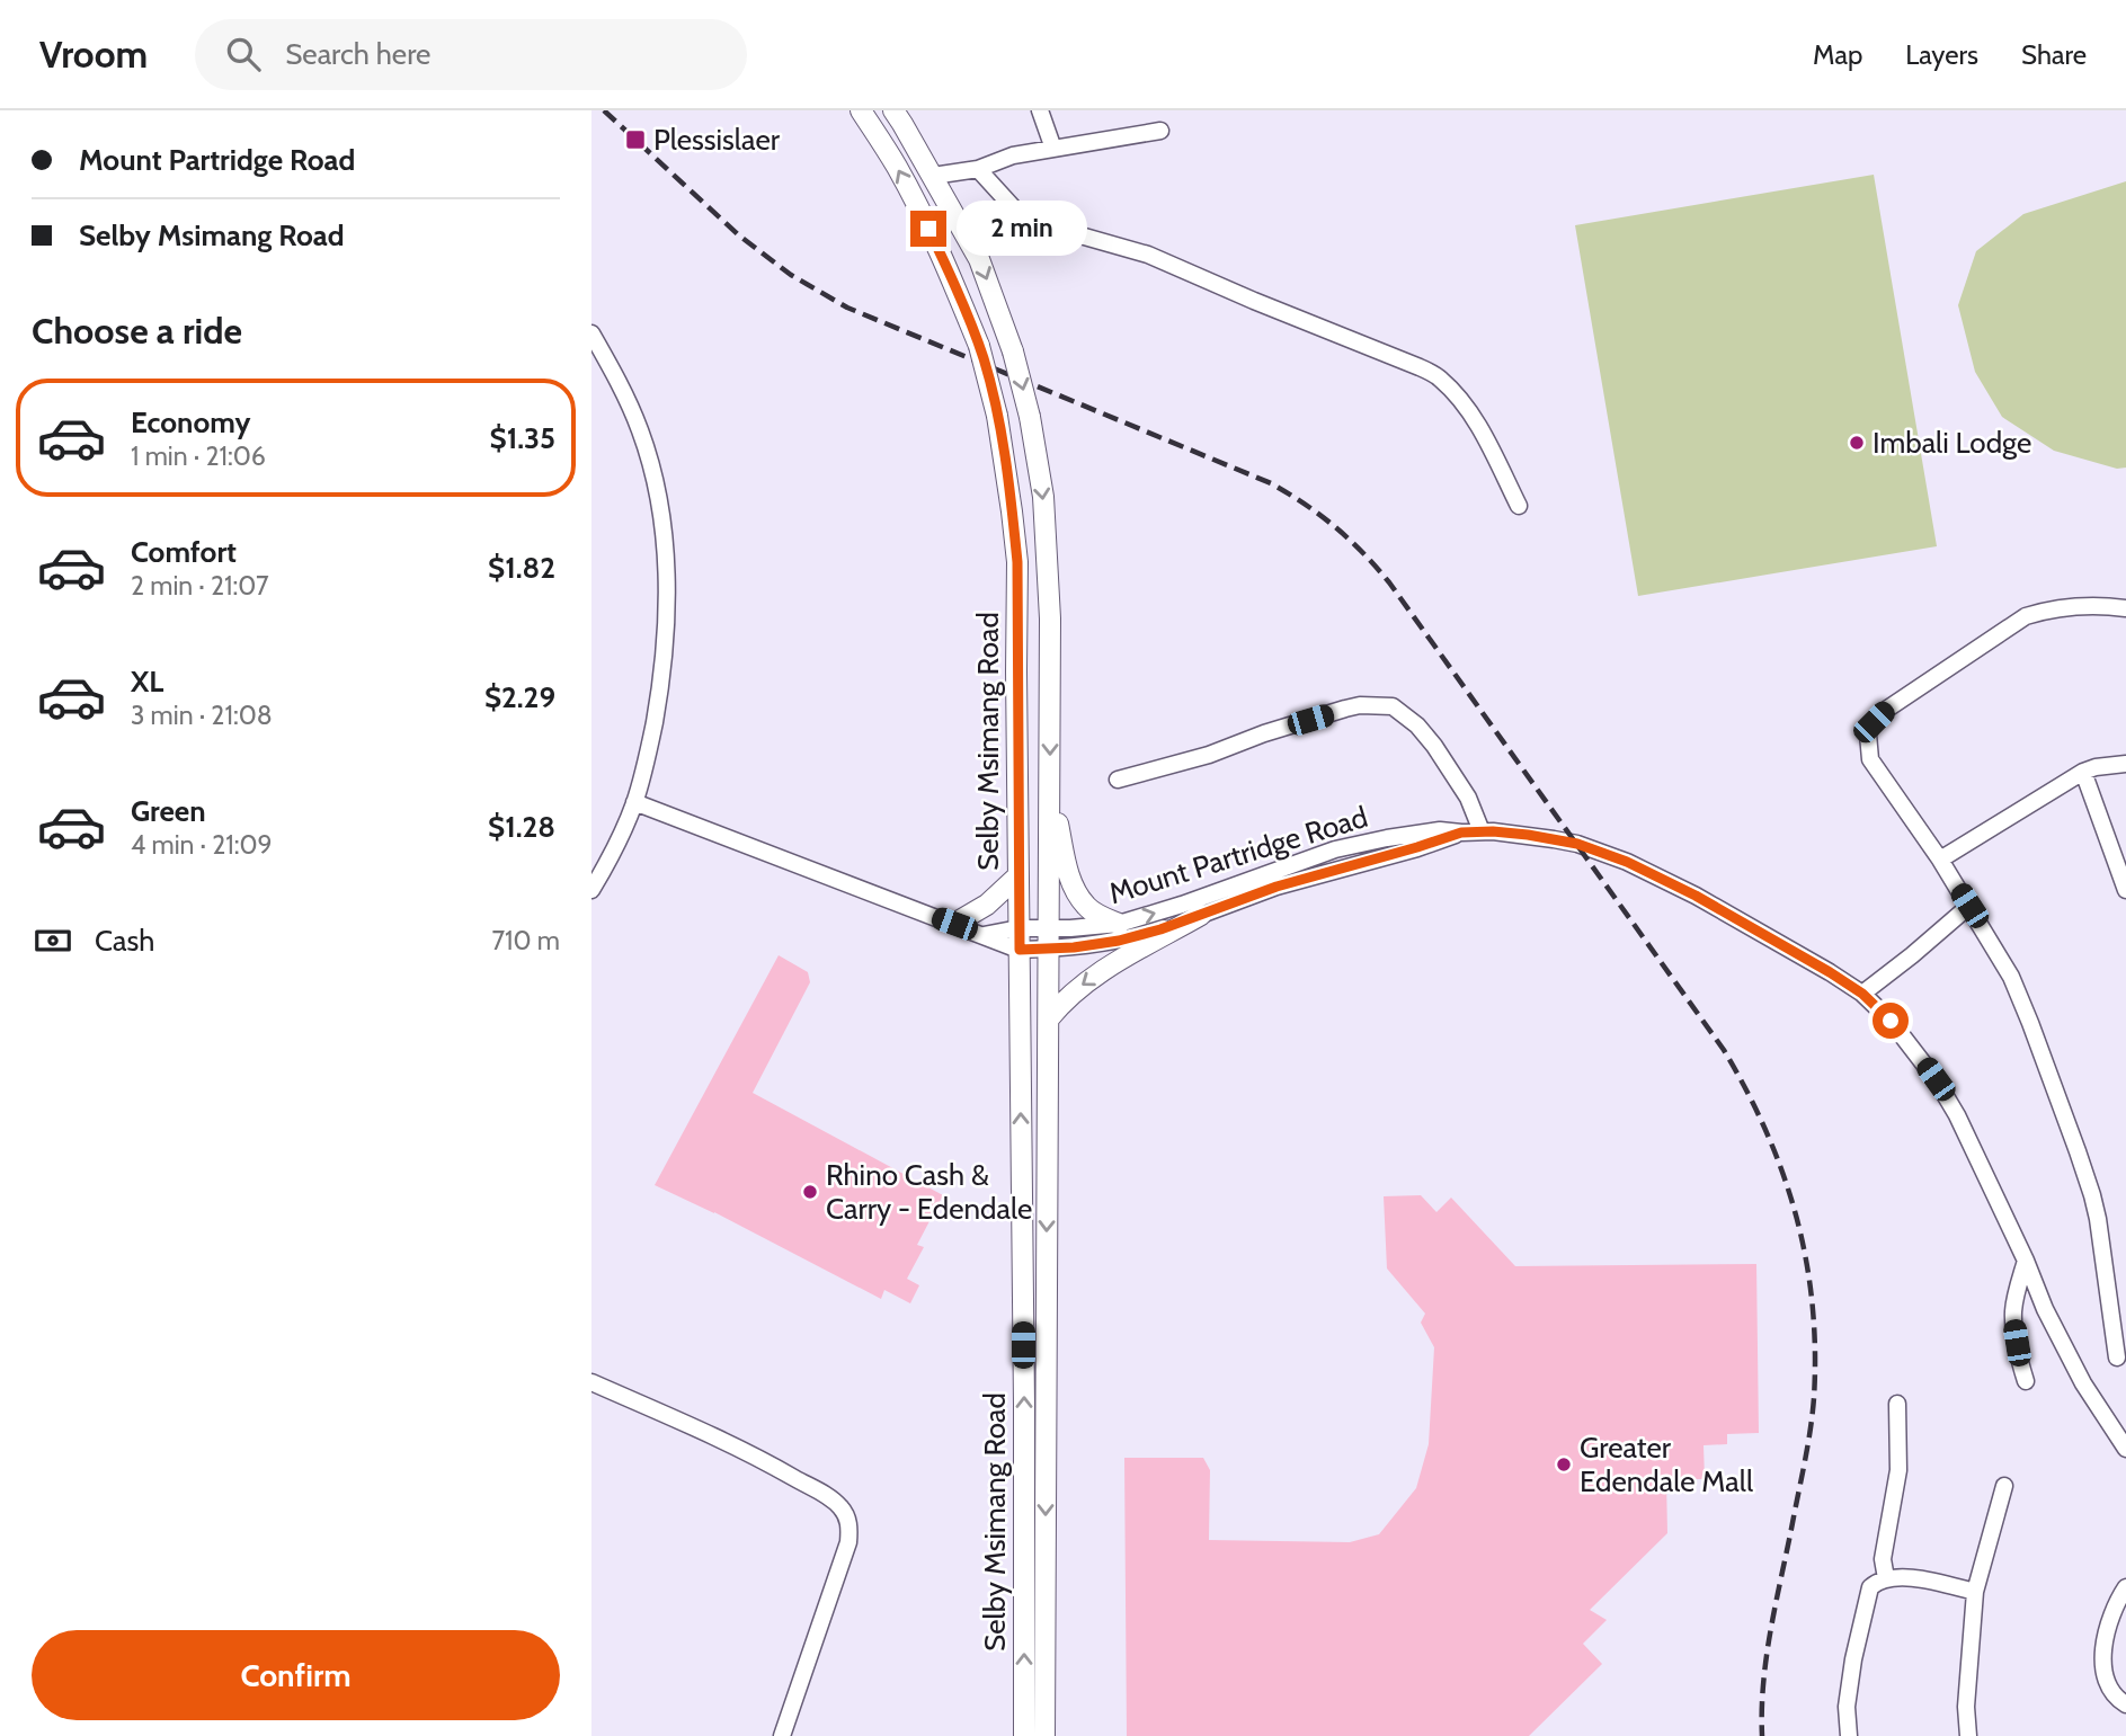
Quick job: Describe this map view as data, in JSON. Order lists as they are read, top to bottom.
{
  "streets": {
    "main road": ["Selby Msimang Road"],
    "street": ["Mount Partridge Road"]
  },
  "crossings": [
    ["Selby Msimang Road", "Mount Partridge Road"]
  ],
  "places": {
    "transit": ["Plessislaer"],
    "other": ["Imbali Lodge", "Rhino Cash & Carry - Edendale", "Greater Edendale Mall"]
  },
  "page": {
    "header": "Vroom",
    "search": "Search here",
    "nav": ["Map", "Layers", "Share"],
    "banner": ["Mount Partridge Road", "Selby Msimang Road"],
    "bubble": "2 min",
    "heading": "Choose a ride",
    "list": [
      {
        "name": "Economy",
        "note": "1 min · 21:06",
        "value": "$1.35"
      },
      {
        "name": "Comfort",
        "note": "2 min · 21:07",
        "value": "$1.82"
      },
      {
        "name": "XL",
        "note": "3 min · 21:08",
        "value": "$2.29"
      },
      {
        "name": "Green",
        "note": "4 min · 21:09",
        "value": "$1.28"
      }
    ],
    "pay": ["Cash", "710 m"],
    "buttons": "Confirm"
  }
}
